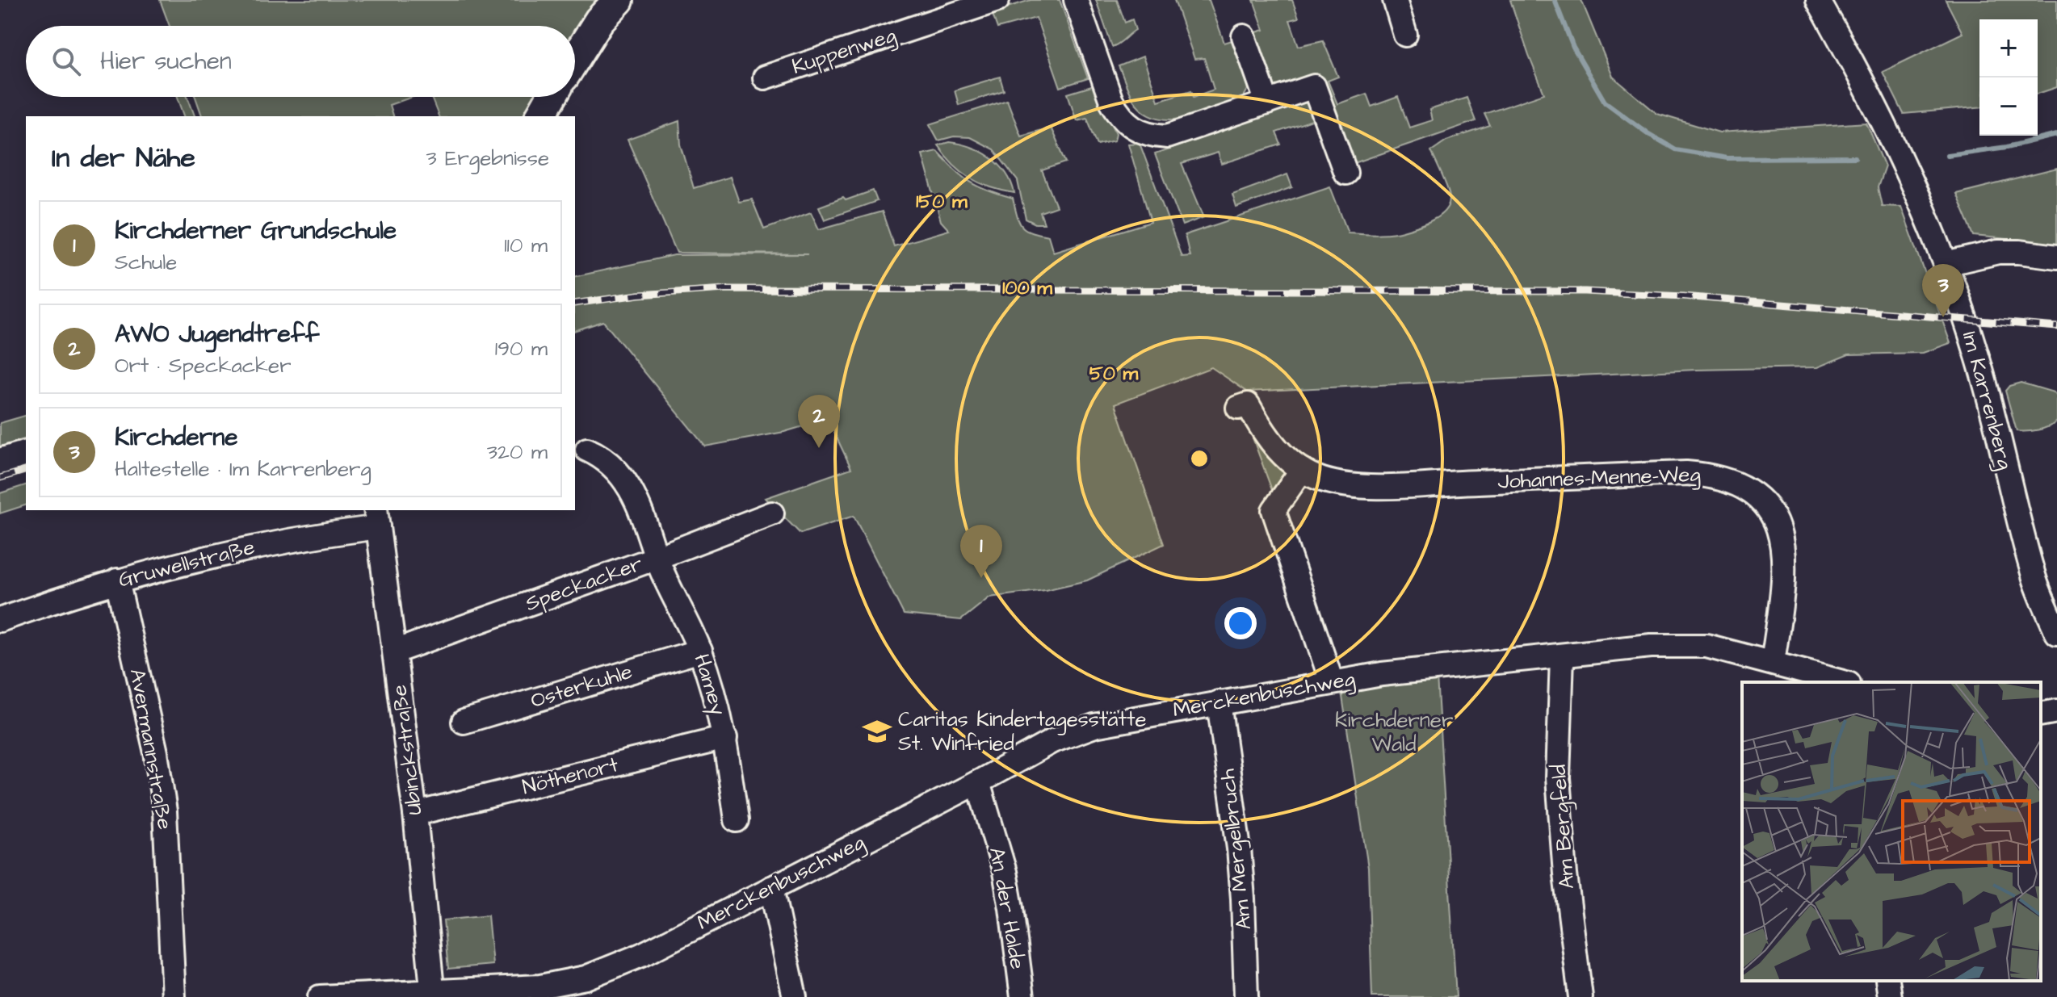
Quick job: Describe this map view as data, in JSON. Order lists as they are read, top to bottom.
{
  "streets": {
    "street": [
      "Kuppenweg",
      "Im Karrenberg",
      "Johannes-Menne-Weg",
      "Gruwellstraße",
      "Speckacker",
      "Hamey",
      "Osterkuhle",
      "Merckenbuschweg",
      "Avermannstraße",
      "Ubinckstraße",
      "Nöthenort",
      "Am Bergfeld",
      "Am Mergelbruch",
      "An der Halde"
    ]
  },
  "crossings": [
    ["Johannes-Menne-Weg", "Merckenbuschweg"],
    ["Gruwellstraße", "Avermannstraße"],
    ["Gruwellstraße", "Ubinckstraße"],
    ["Speckacker", "Hamey"],
    ["Speckacker", "Ubinckstraße"],
    ["Hamey", "Osterkuhle"],
    ["Hamey", "Nöthenort"],
    ["Merckenbuschweg", "Ubinckstraße"],
    ["Merckenbuschweg", "Am Bergfeld"],
    ["Merckenbuschweg", "Am Mergelbruch"],
    ["Merckenbuschweg", "An der Halde"],
    ["Ubinckstraße", "Nöthenort"]
  ],
  "parks": ["Kirchderner Wald"],
  "places": {
    "school or university": ["Caritas Kindertagesstätte St. Winfried"]
  },
  "page": {
    "map_buttons": ["+", "−"],
    "search": "Hier suchen",
    "heading": ["In der Nähe", "3 Ergebnisse"],
    "list": [
      {
        "mark": "1",
        "name": "Kirchderner Grundschule",
        "note": "Schule",
        "value": "110 m"
      },
      {
        "mark": "2",
        "name": "AWO Jugendtreff",
        "note": "Ort · Speckacker",
        "value": "190 m"
      },
      {
        "mark": "3",
        "name": "Kirchderne",
        "note": "Haltestelle · Im Karrenberg",
        "value": "320 m"
      }
    ],
    "pins": ["3", "2", "1"]
  },
  "rings": ["150 m", "100 m", "50 m"]
}
